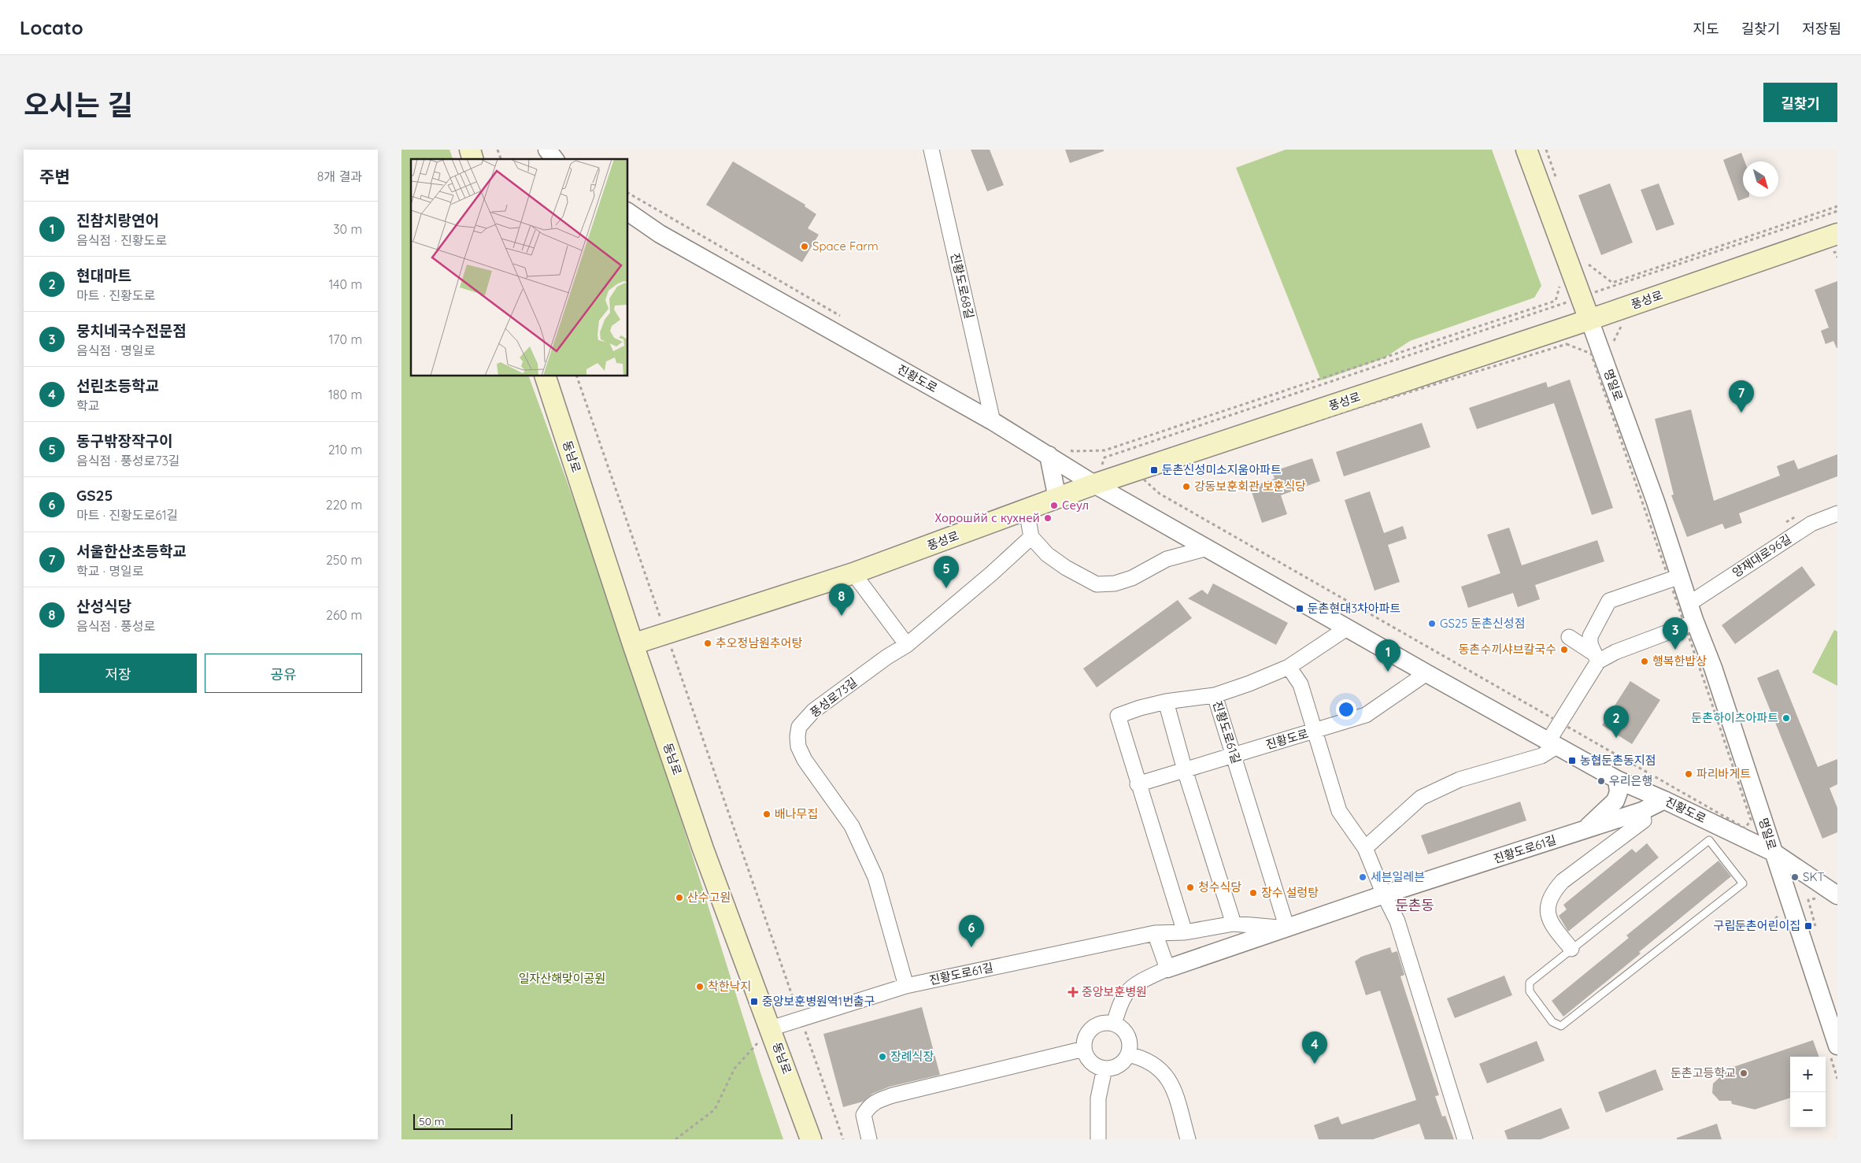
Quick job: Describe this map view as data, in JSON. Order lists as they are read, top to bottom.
{
  "streets": {
    "main road": ["풍성로", "명일로", "동남로"],
    "street": [
      "진황도로68길",
      "진황도로",
      "양재대로96길",
      "풍성로73길",
      "진황도로61길"
    ]
  },
  "crossings": [
    ["진황도로68길", "진황도로"],
    ["풍성로", "진황도로"],
    ["풍성로", "명일로"],
    ["풍성로", "동남로"],
    ["진황도로", "명일로"],
    ["진황도로", "진황도로61길"],
    ["명일로", "양재대로96길"],
    ["동남로", "진황도로61길"],
    ["풍성로73길", "진황도로61길"]
  ],
  "districts": ["둔촌동"],
  "parks": ["일자산해맞이공원"],
  "places": {
    "other": [
      "Space Farm",
      "강동보훈회관 보훈식당",
      "Сеул",
      "Хорошйй с кухней",
      "GS25 둔촌신성점",
      "추오정남원추어탕",
      "동촌수끼샤브칼국수",
      "행복한밥상",
      "둔촌하이츠아파트",
      "파리바게트",
      "우리은행",
      "배나무집",
      "세븐일레븐",
      "SKT",
      "청수식당",
      "장수 설렁탕",
      "산수고원",
      "착한낙지",
      "장례식장",
      "둔촌고등학교"
    ],
    "transit": [
      "둔촌신성미소지움아파트",
      "둔촌현대3차아파트",
      "농협둔촌동지점",
      "구립둔촌어린이집",
      "중앙보훈병원역1번출구"
    ],
    "health": ["중앙보훈병원"]
  },
  "scale_bar": "50 m",
  "north": "bottom right",
  "page": {
    "header": "Locato",
    "nav": ["지도", "길찾기", "저장됨"],
    "title": "오시는 길",
    "buttons": [
      "길찾기",
      ["저장", "공유"]
    ],
    "heading": ["주변", "8개 결과"],
    "list": [
      {
        "mark": "1",
        "name": "진참치랑연어",
        "note": "음식점 · 진황도로",
        "value": "30 m"
      },
      {
        "mark": "2",
        "name": "현대마트",
        "note": "마트 · 진황도로",
        "value": "140 m"
      },
      {
        "mark": "3",
        "name": "뭉치네국수전문점",
        "note": "음식점 · 명일로",
        "value": "170 m"
      },
      {
        "mark": "4",
        "name": "선린초등학교",
        "note": "학교",
        "value": "180 m"
      },
      {
        "mark": "5",
        "name": "동구밖장작구이",
        "note": "음식점 · 풍성로73길",
        "value": "210 m"
      },
      {
        "mark": "6",
        "name": "GS25",
        "note": "마트 · 진황도로61길",
        "value": "220 m"
      },
      {
        "mark": "7",
        "name": "서울한산초등학교",
        "note": "학교 · 명일로",
        "value": "250 m"
      },
      {
        "mark": "8",
        "name": "산성식당",
        "note": "음식점 · 풍성로",
        "value": "260 m"
      }
    ],
    "pins": [
      "7",
      "5",
      "8",
      "3",
      "1",
      "2",
      "6",
      "4"
    ],
    "map_buttons": ["+", "−"],
    "scale": "50 m"
  }
}
